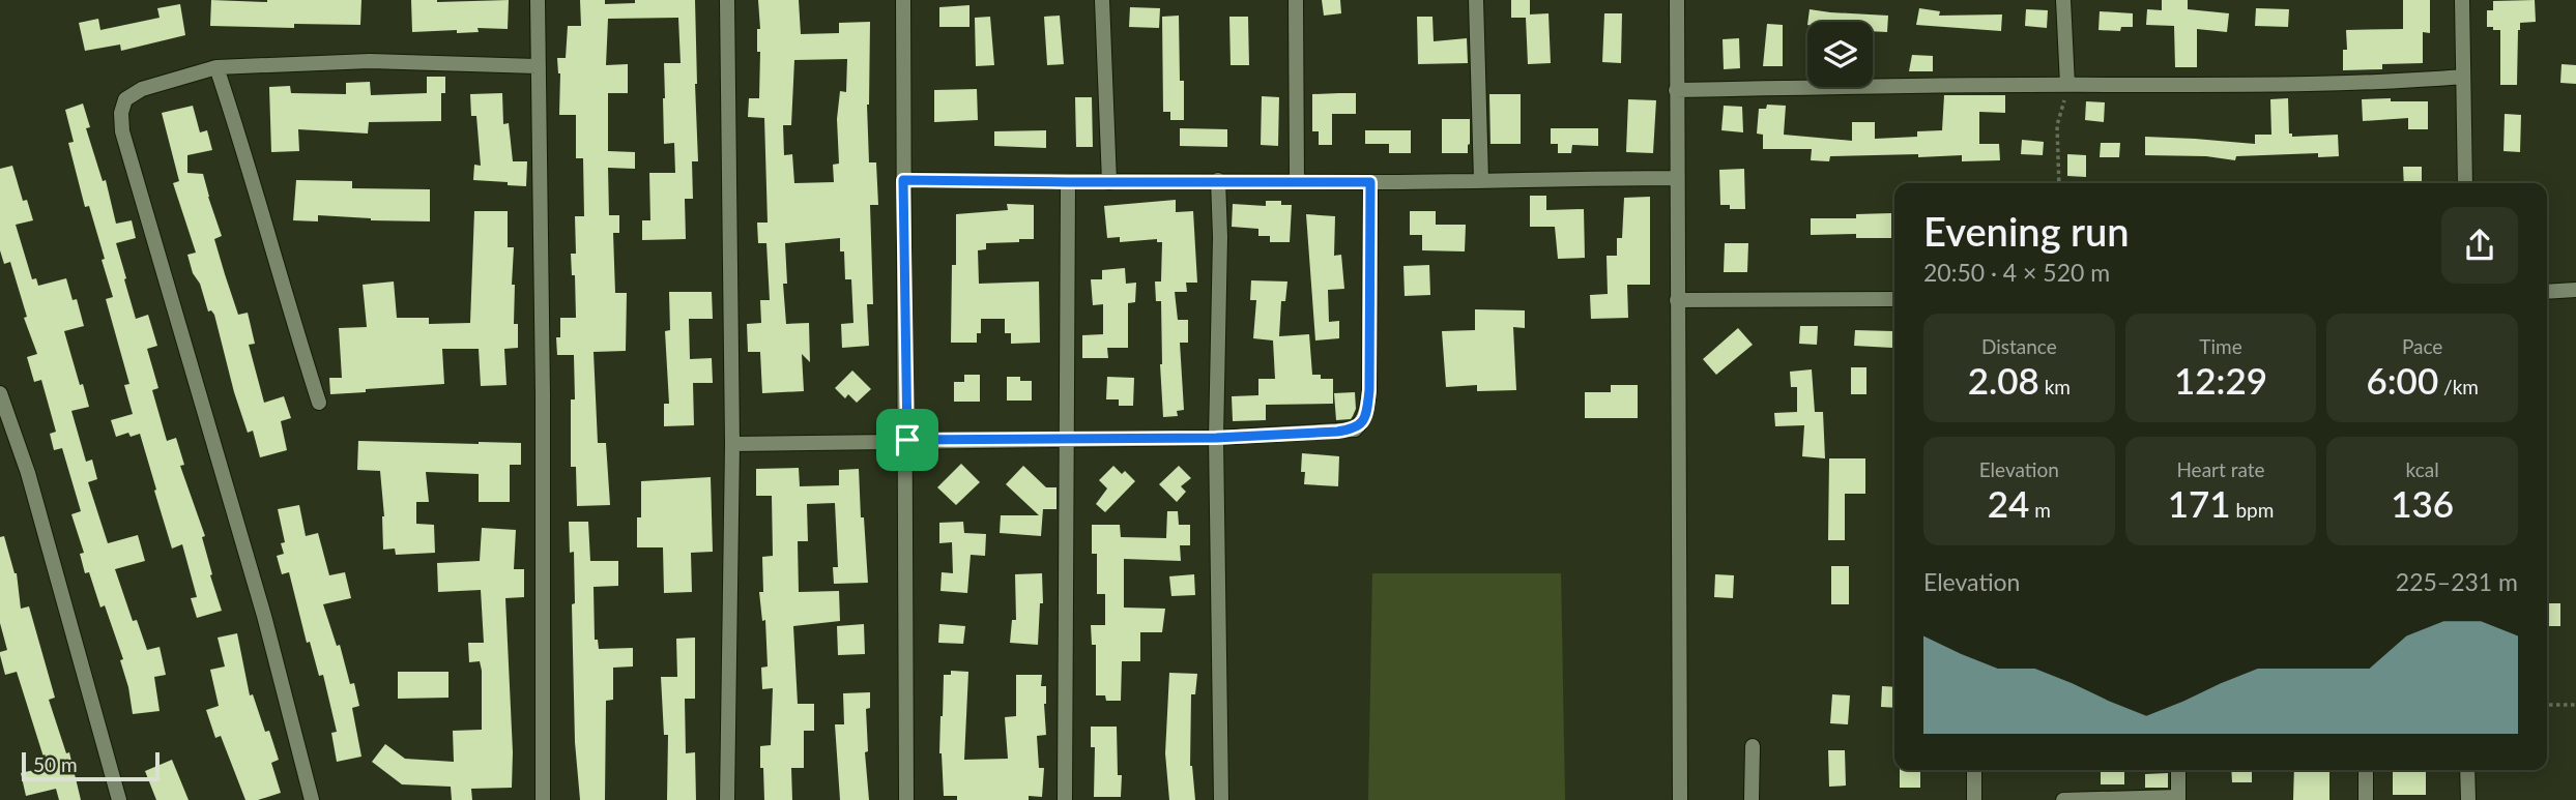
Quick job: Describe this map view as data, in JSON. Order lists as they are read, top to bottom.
{
  "scale_bar": "50 m",
  "page": {
    "heading": ["Evening run", "20:50 · 4 × 520 m"],
    "stats": [
      ["Distance", "2.08 km"],
      ["Time", "12:29"],
      ["Pace", "6:00 /km"],
      ["Elevation", "24 m"],
      ["Heart rate", "171 bpm"],
      ["kcal", "136"]
    ],
    "chart": ["Elevation", "225–231 m"],
    "scale": "50 m"
  }
}
